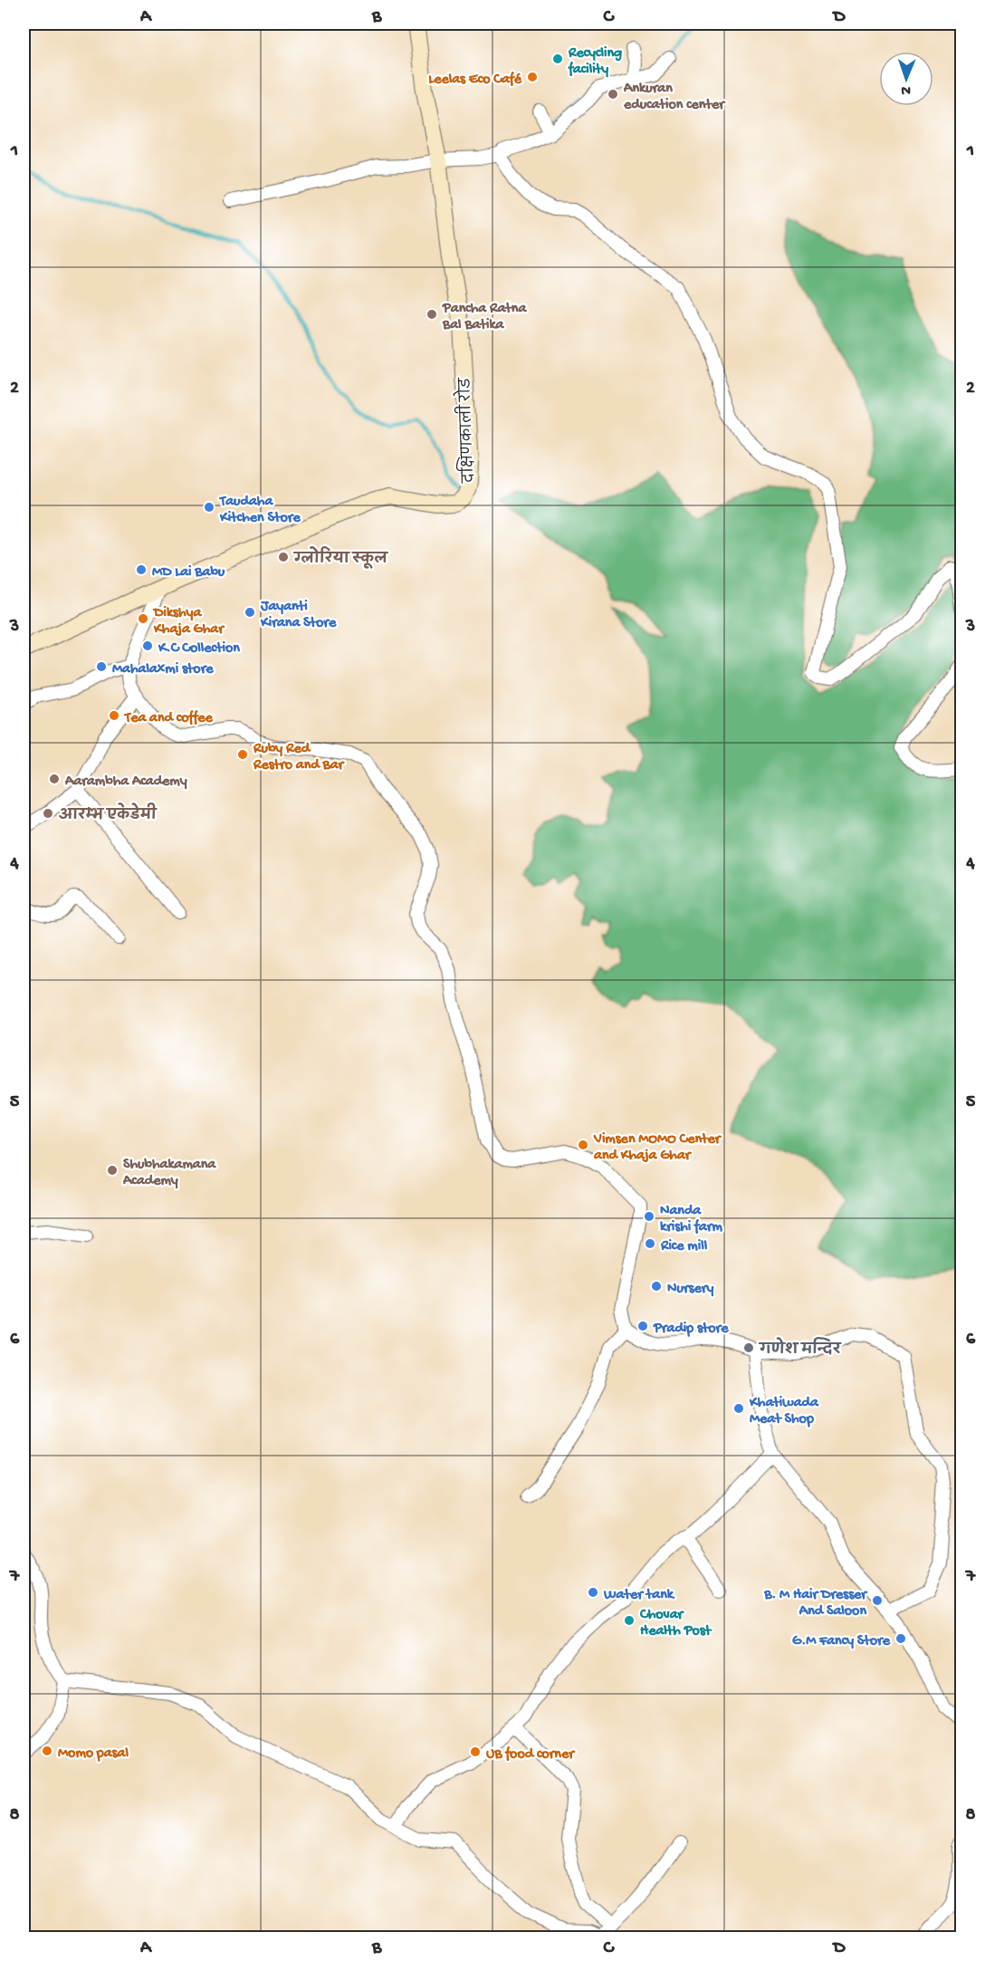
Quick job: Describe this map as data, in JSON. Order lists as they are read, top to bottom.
{
  "streets": {
    "main road": ["दक्षिणकाली रोड"]
  },
  "places": [
    "Recycling facility",
    "Leelas Eco Café",
    "Ankuran education center",
    "Pancha Ratna Bal Batika",
    "Taudaha Kitchen Store",
    "ग्लोरिया स्कूल",
    "MD Lai Babu",
    "Jayanti Kirana Store",
    "Dikshya Khaja Ghar",
    "K.C Collection",
    "Mahalaxmi store",
    "Tea and coffee",
    "Ruby Red Restro and Bar",
    "Aarambha Academy",
    "आरम्भ एकेडेमी",
    "Vimsen MOMO Center and Khaja Ghar",
    "Shubhakamana Academy",
    "Nanda krishi farm",
    "Rice mill",
    "Nursery",
    "Pradip store",
    "गणेश मन्दिर",
    "Khatiwada Meat Shop",
    "Water tank",
    "B. M Hair Dresser And Saloon",
    "Chovar Health Post",
    "G.M Fancy Store",
    "Momo pasal",
    "UB food corner"
  ],
  "north": "bottom",
  "grid": {
    "columns": [
      "A",
      "B",
      "C",
      "D"
    ],
    "rows": [
      "1",
      "2",
      "3",
      "4",
      "5",
      "6",
      "7",
      "8"
    ]
  }
}
